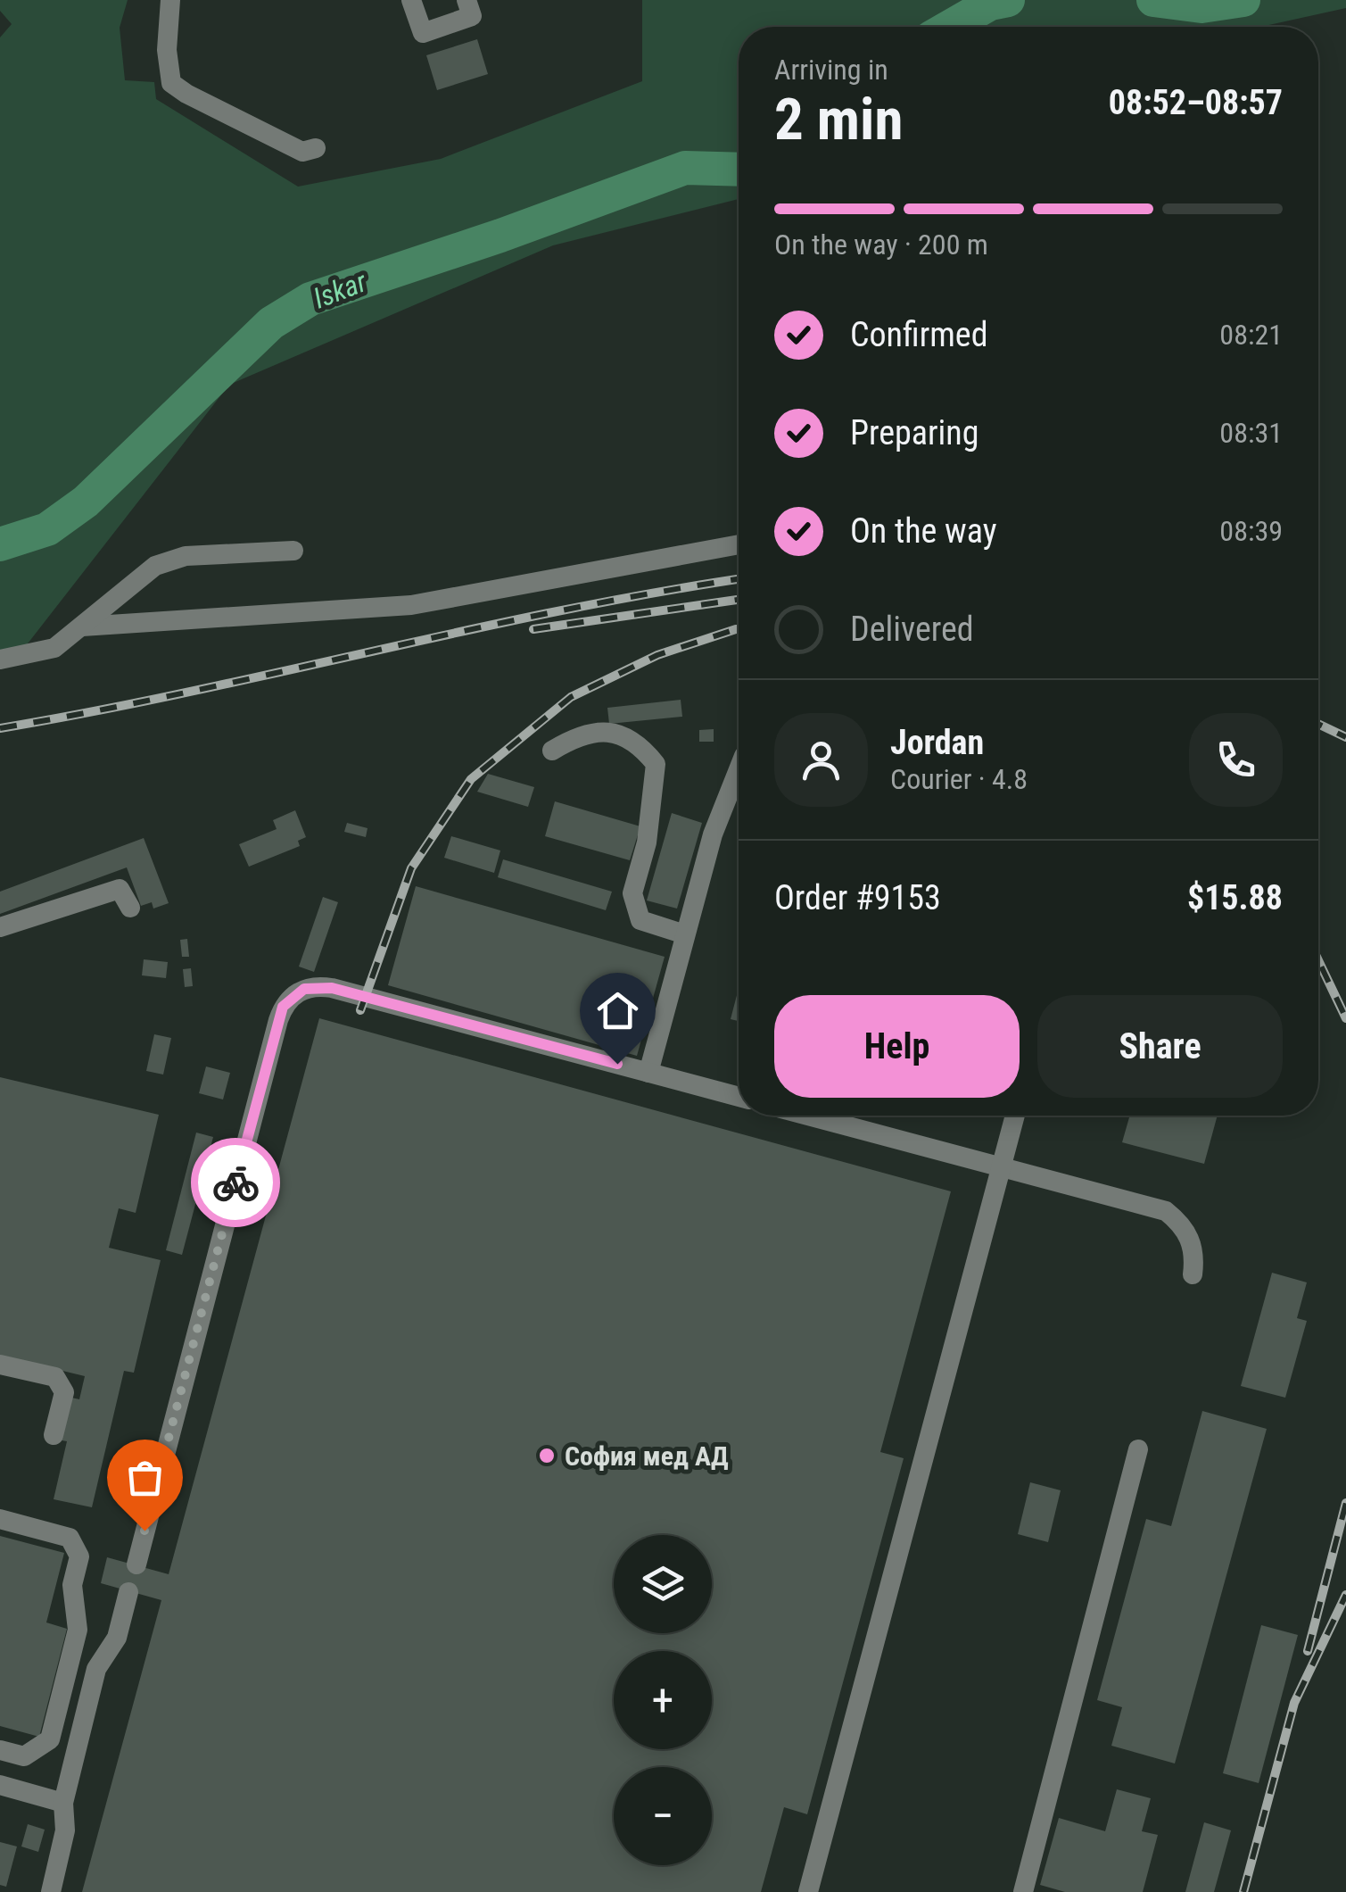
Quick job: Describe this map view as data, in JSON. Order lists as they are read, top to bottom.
{
  "water": ["Iskar"],
  "places": ["София мед АД"],
  "page": {
    "heading": ["2 min", "Arriving in", "08:52–08:57"],
    "panel": [
      "Jordan",
      "Courier · 4.8",
      "Order #9153",
      "$15.88"
    ],
    "bar": "On the way · 200 m",
    "list": [
      ["Confirmed", "08:21"],
      ["Preparing", "08:31"],
      ["On the way", "08:39"],
      "Delivered"
    ],
    "buttons": ["Help", "Share"],
    "map_buttons": ["+", "−"]
  }
}
